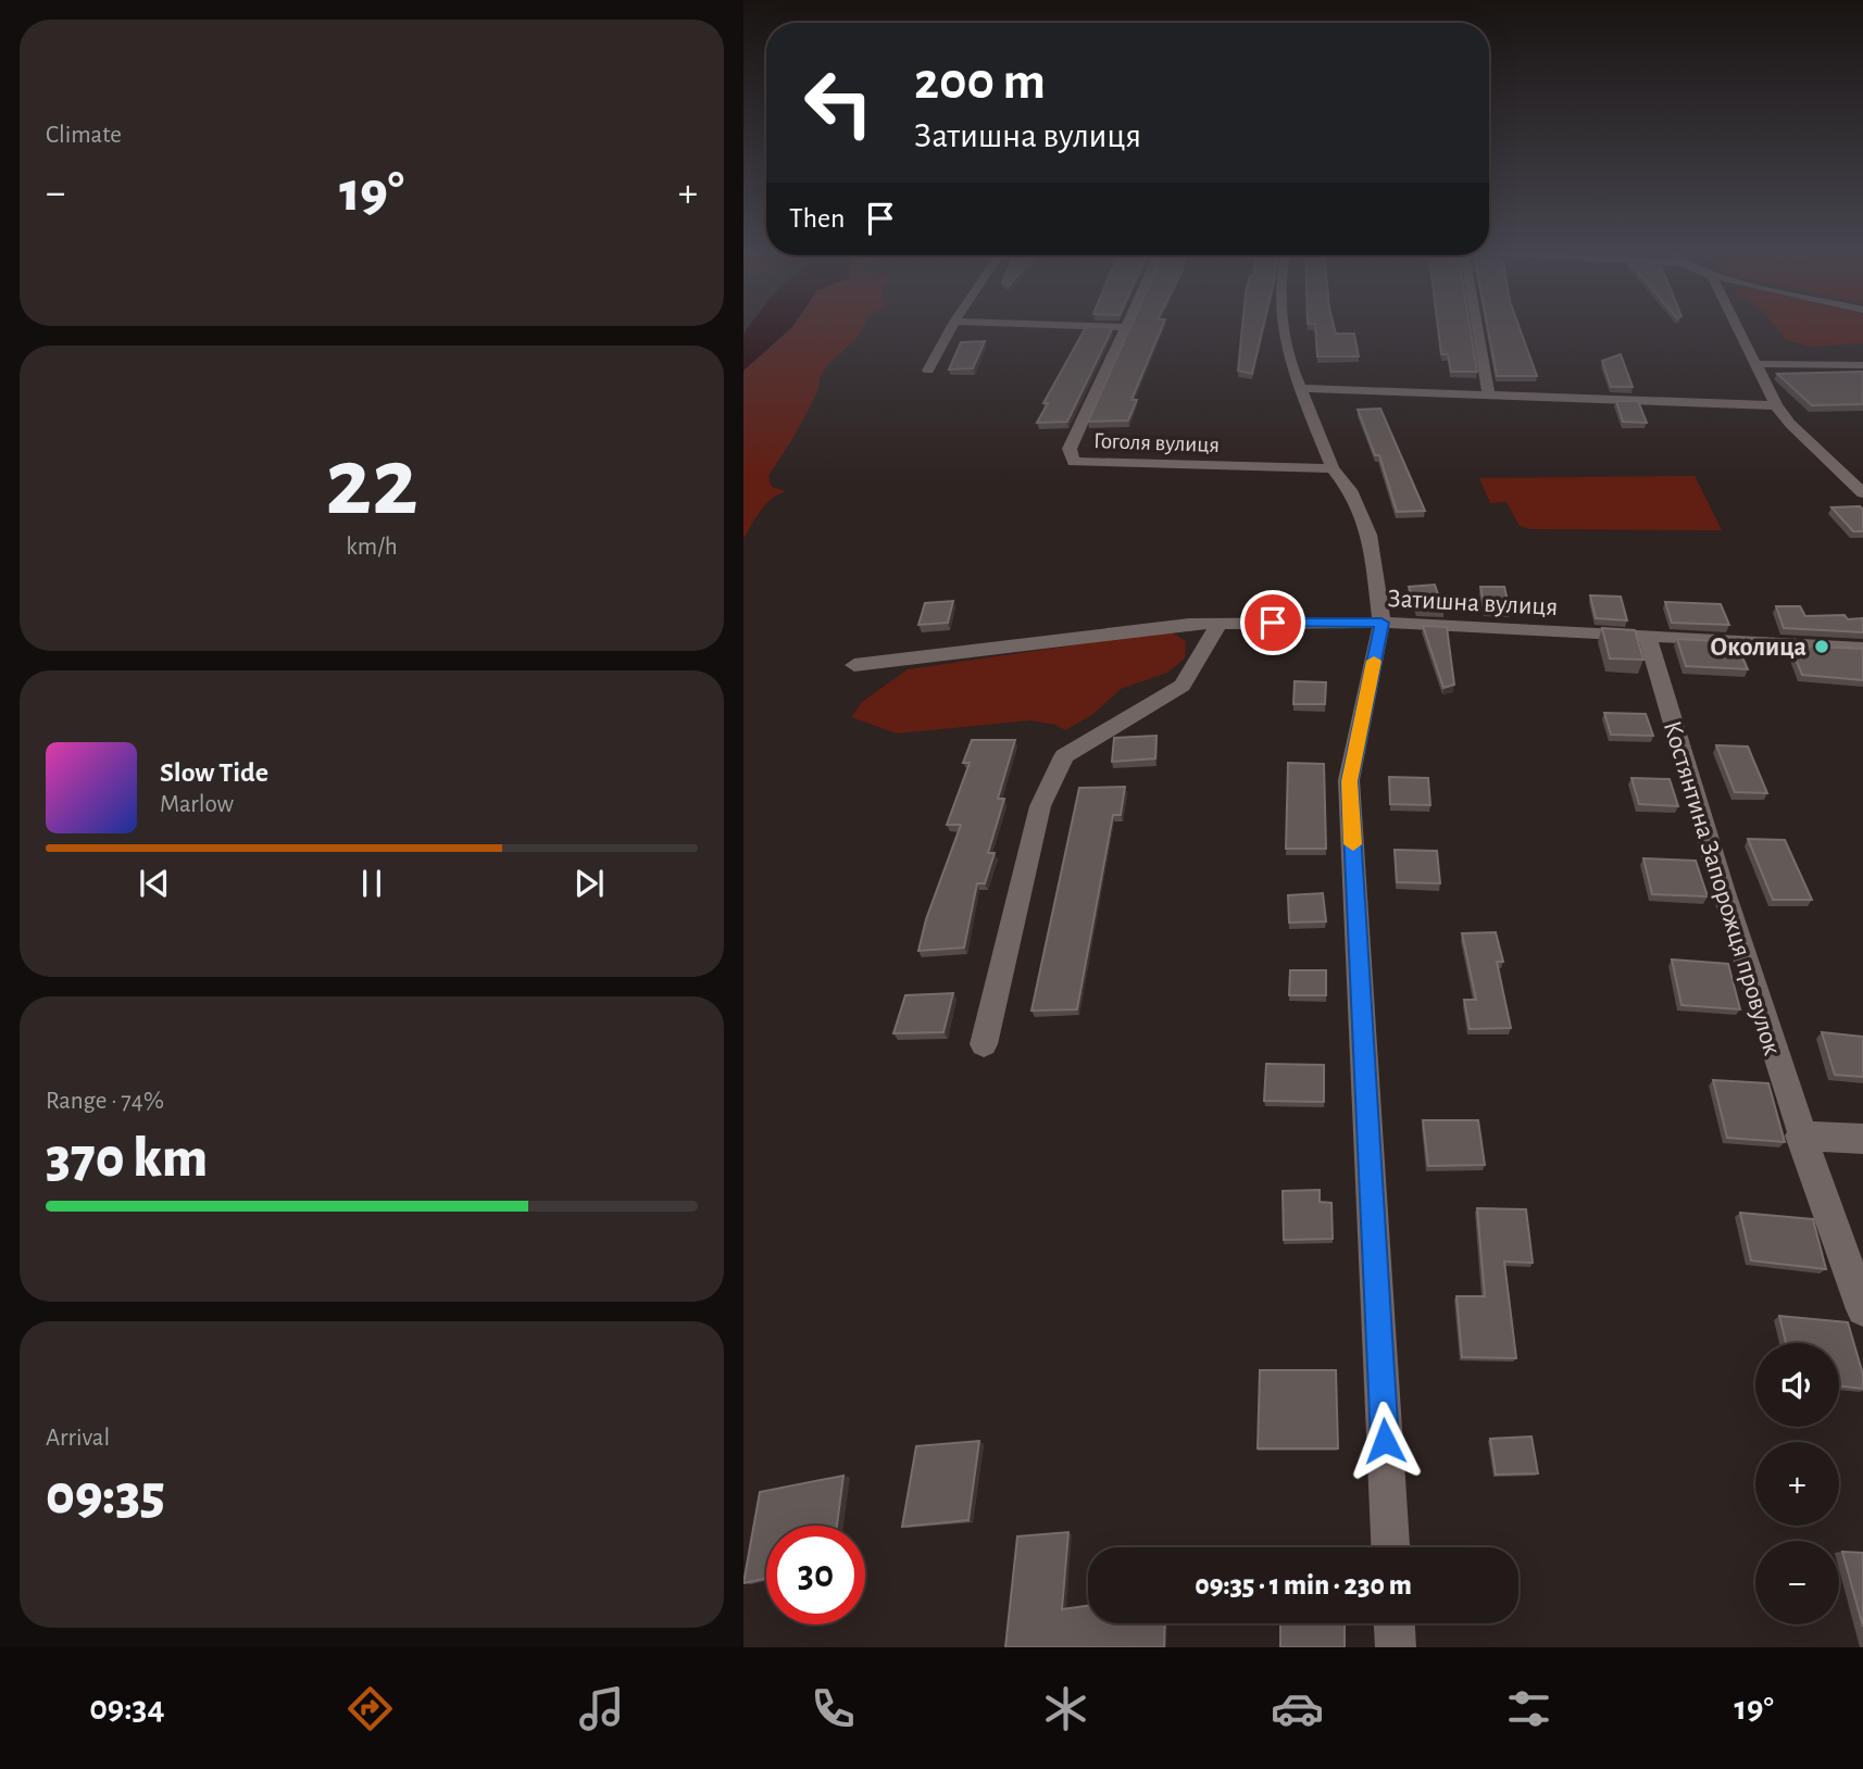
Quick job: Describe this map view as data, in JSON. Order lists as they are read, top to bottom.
{
  "streets": {
    "street": ["Гоголя вулиця", "Затишна вулиця", "Костянтина Запорожця провулок"]
  },
  "crossings": [
    ["Затишна вулиця", "Костянтина Запорожця провулок"]
  ],
  "places": ["Околица"],
  "page": {
    "tile": [
      "Climate",
      ["22", "km/h"],
      ["Range · 74%", "370 km"],
      ["Arrival", "09:35"]
    ],
    "turn": ["200 m", "Затишна вулиця"],
    "heat": ["−", "19°", "+"],
    "then": "Then",
    "song": ["Slow Tide", "Marlow"],
    "map_buttons": ["+", "−"],
    "limit": "30",
    "trip": "09:35 · 1 min · 230 m",
    "tabs": ["09:34", "19°"]
  }
}
